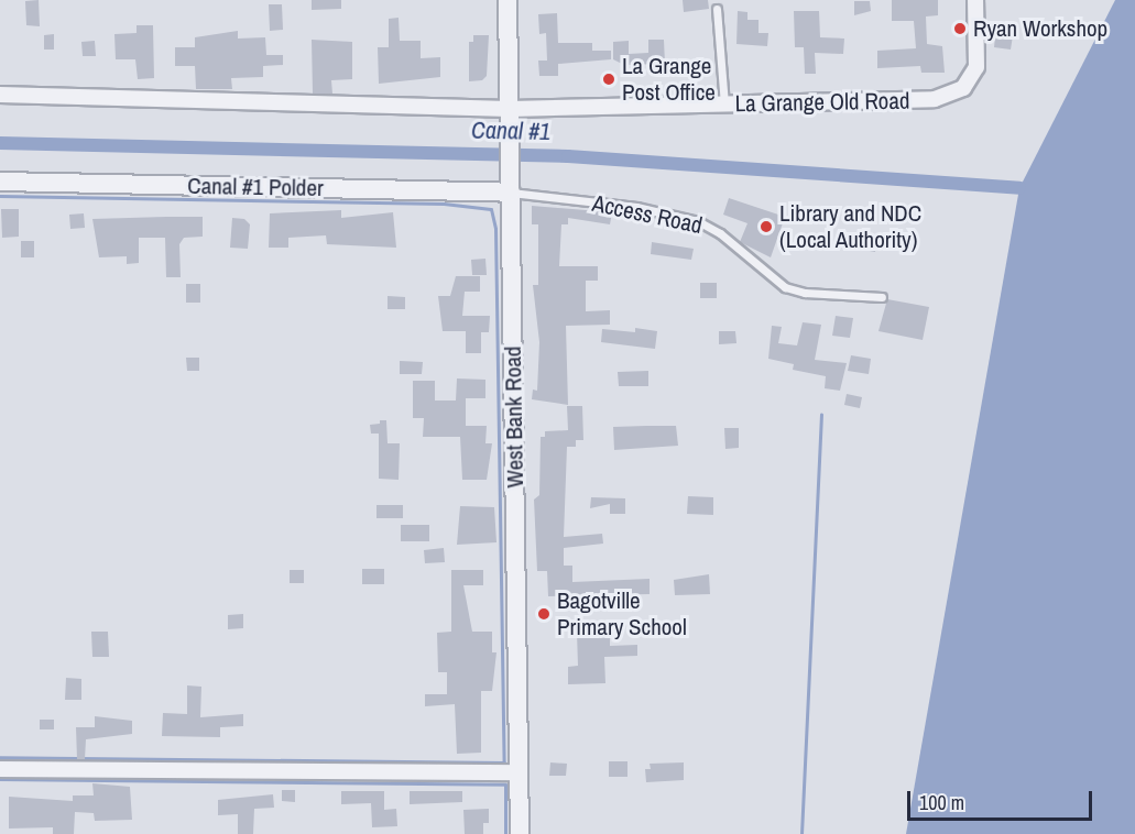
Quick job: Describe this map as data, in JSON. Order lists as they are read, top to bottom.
{
  "streets": {
    "street": ["La Grange Old Road", "Canal #1 Polder", "West Bank Road"],
    "lane": ["Access Road"]
  },
  "crossings": [
    ["La Grange Old Road", "West Bank Road"],
    ["Canal #1 Polder", "Access Road"],
    ["Canal #1 Polder", "West Bank Road"],
    ["Access Road", "West Bank Road"]
  ],
  "water": ["Canal #1"],
  "places": [
    "Ryan Workshop",
    "La Grange Post Office",
    "Library and NDC (Local Authority)",
    "Bagotville Primary School"
  ],
  "scale_bar": "100 m"
}
